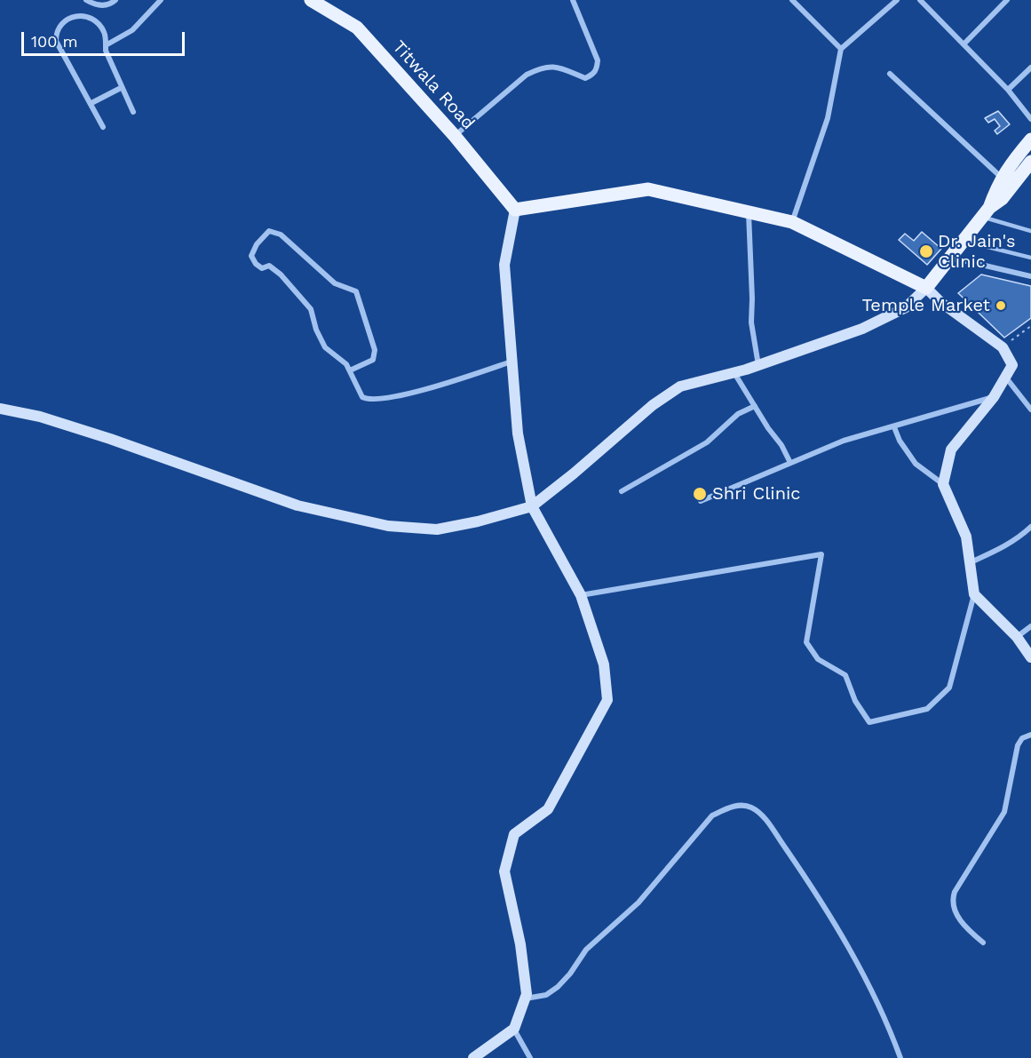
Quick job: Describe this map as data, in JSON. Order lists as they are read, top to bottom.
{
  "streets": {
    "main road": ["Titwala Road"]
  },
  "places": ["Dr. Jain's Clinic", "Temple Market", "Shri Clinic"],
  "scale_bar": "100 m"
}
